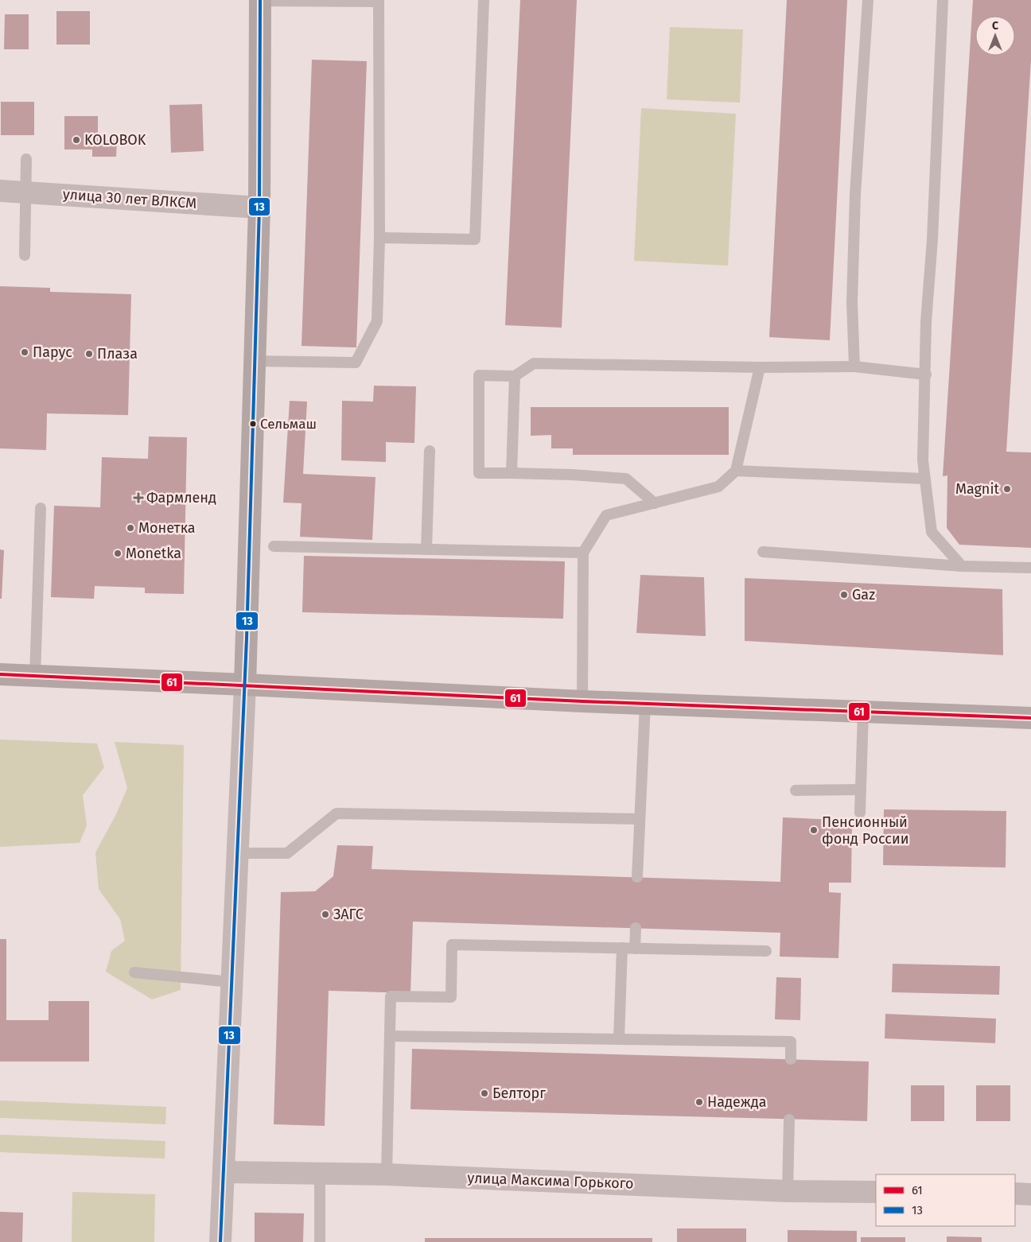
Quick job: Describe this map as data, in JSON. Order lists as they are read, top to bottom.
{
  "streets": {
    "street": ["улица 30 лет ВЛКСМ", "улица Максима Горького"]
  },
  "places": {
    "other": [
      "KOLOBOK",
      "Парус",
      "Плаза",
      "Сельмаш",
      "Magnit",
      "Монетка",
      "Monetka",
      "Gaz",
      "Пенсионный фонд России",
      "ЗАГС",
      "Белторг",
      "Надежда"
    ],
    "health": ["Фармленд"]
  },
  "lines": ["transit line 13", "transit line 61"],
  "legend": ["61", "13"],
  "north": "top"
}
